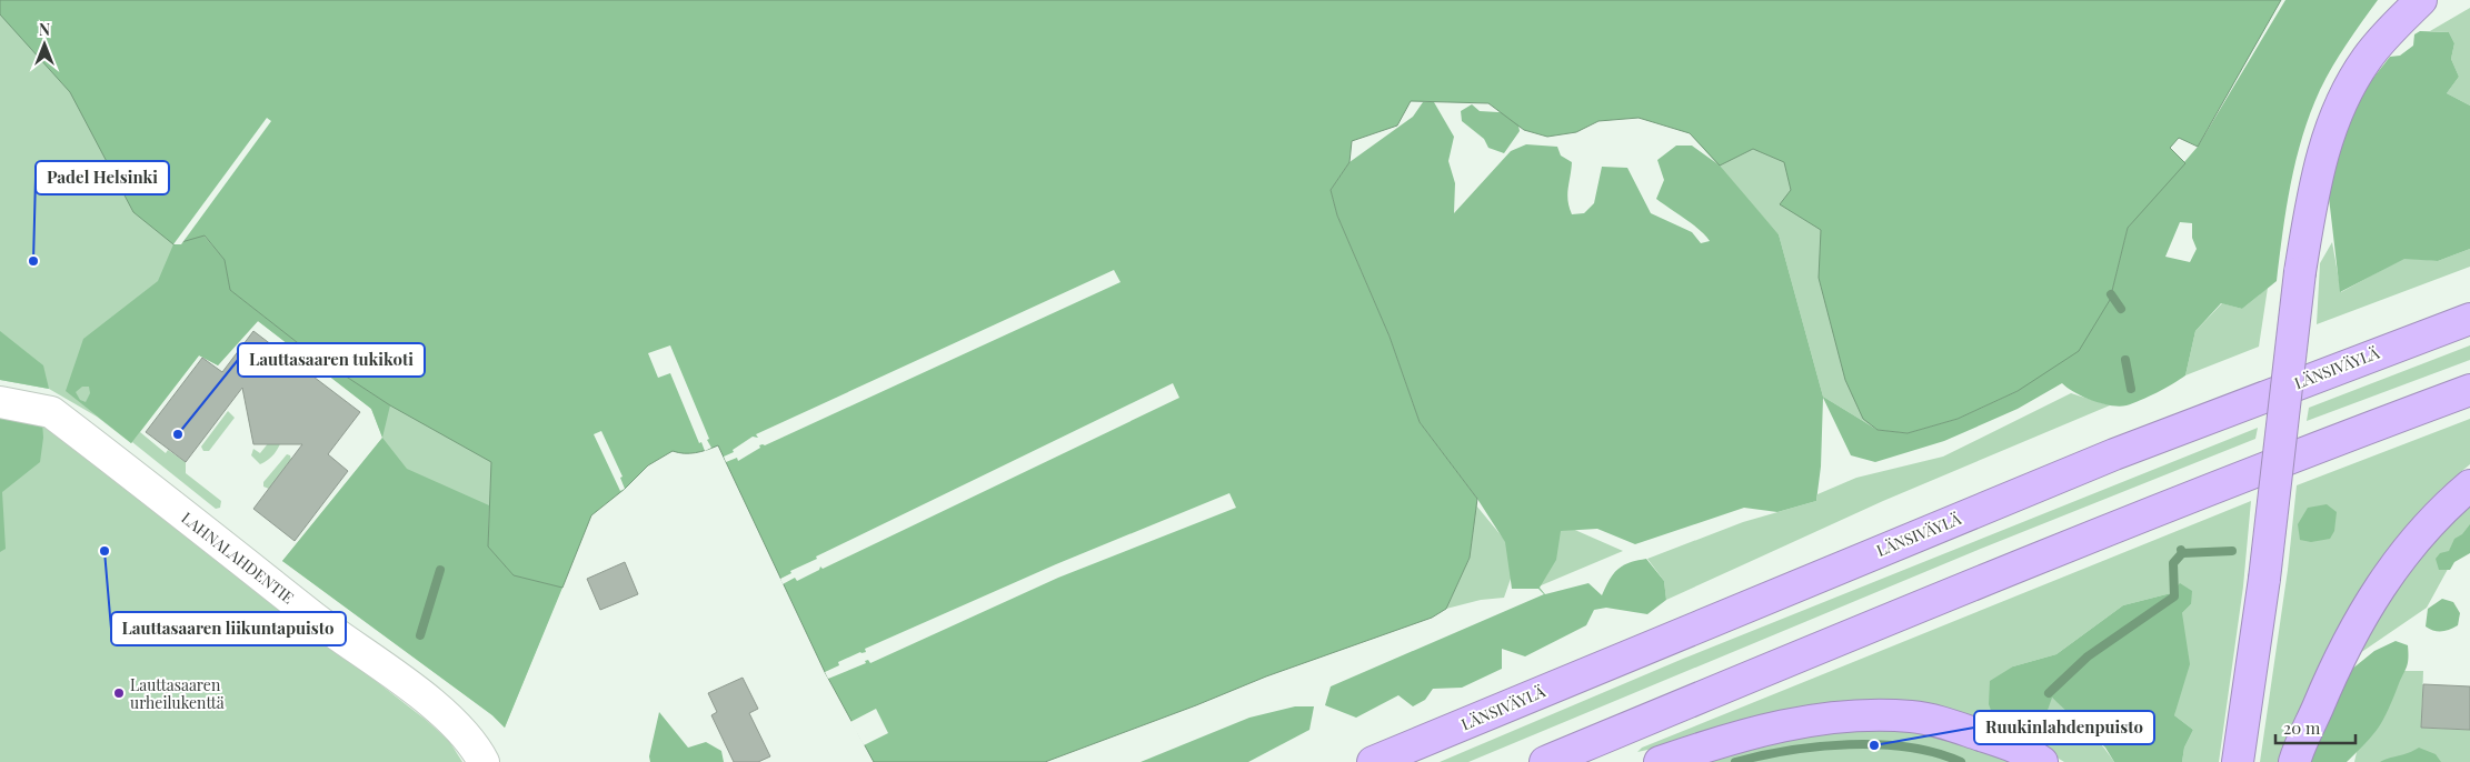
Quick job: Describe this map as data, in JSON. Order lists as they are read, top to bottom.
{
  "streets": {
    "highway": ["LÄNSIVÄYLÄ"],
    "street": ["LAHNALAHDENTIE"]
  },
  "places": [
    "Padel Helsinki",
    "Lauttasaaren tukikoti",
    "Lauttasaaren liikuntapuisto",
    "Lauttasaaren urheilukenttä",
    "Ruukinlahdenpuisto"
  ],
  "scale_bar": "20 m",
  "north": "top"
}
